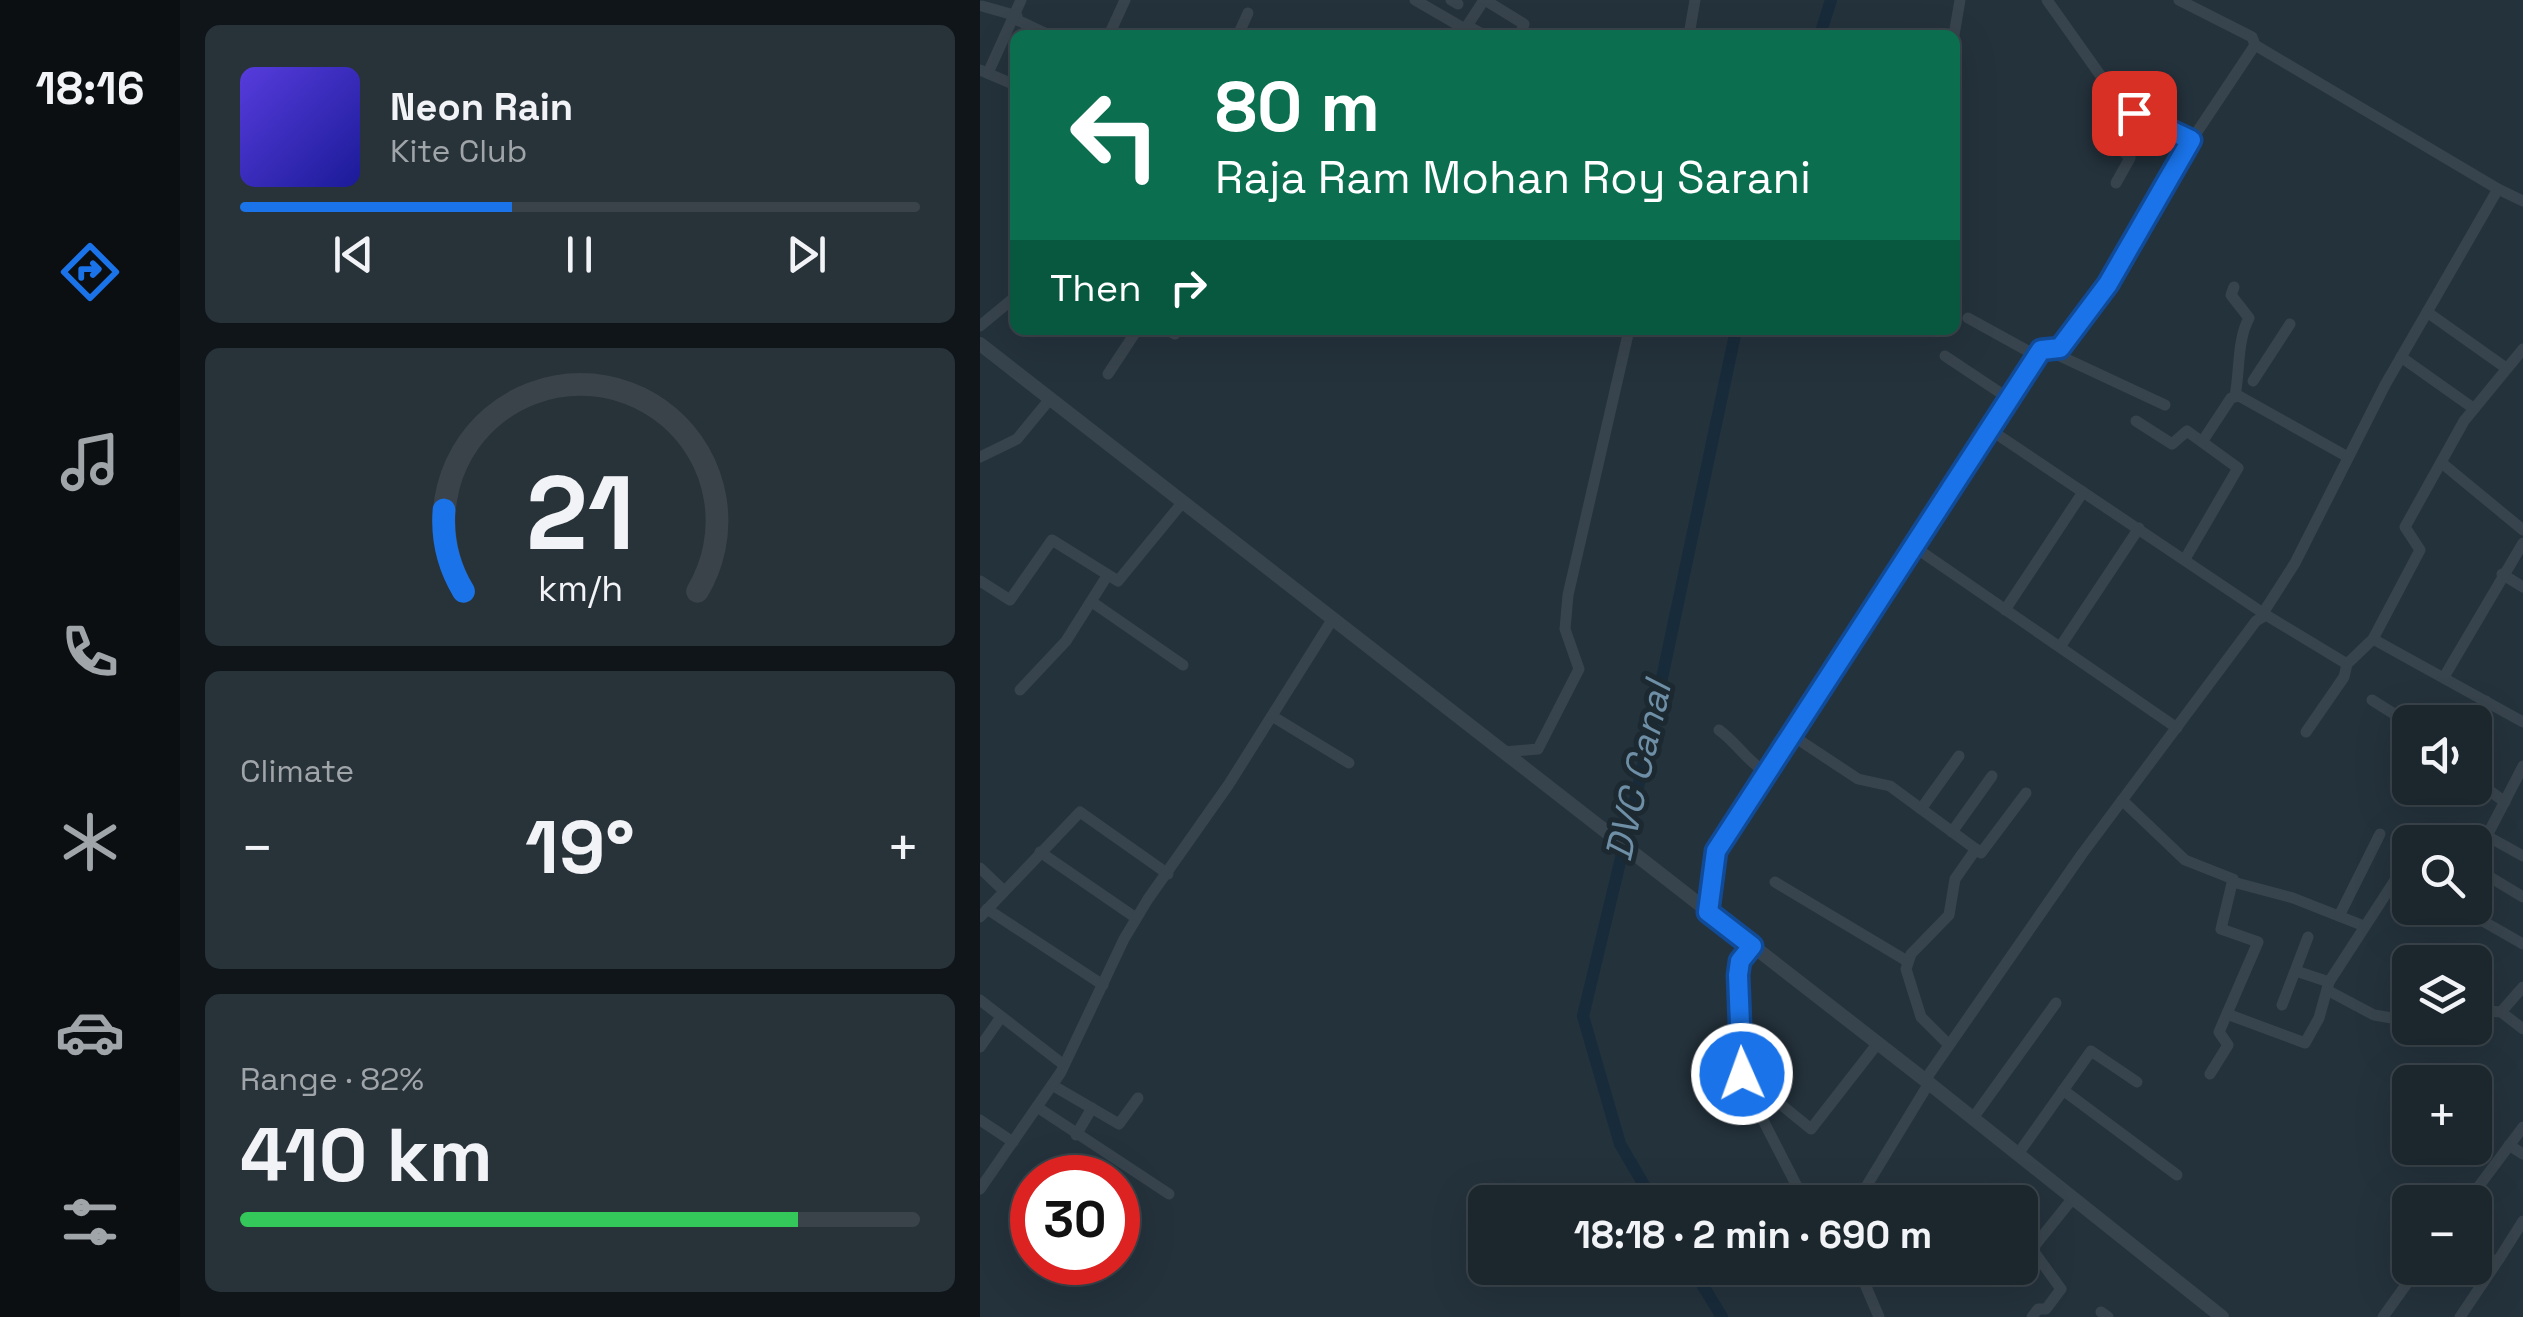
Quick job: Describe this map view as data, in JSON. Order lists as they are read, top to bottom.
{
  "water": ["DVC Canal"],
  "page": {
    "tabs": "18:16",
    "turn": ["80 m", "Raja Ram Mohan Roy Sarani"],
    "song": ["Neon Rain", "Kite Club"],
    "then": "Then",
    "tile": [
      "Climate",
      ["Range · 82%", "410 km"]
    ],
    "map_buttons": ["+", "−"],
    "heat": ["−", "19°", "+"],
    "limit": "30",
    "trip": "18:18 · 2 min · 690 m",
    "gauge": ["21", "km/h"]
  }
}
